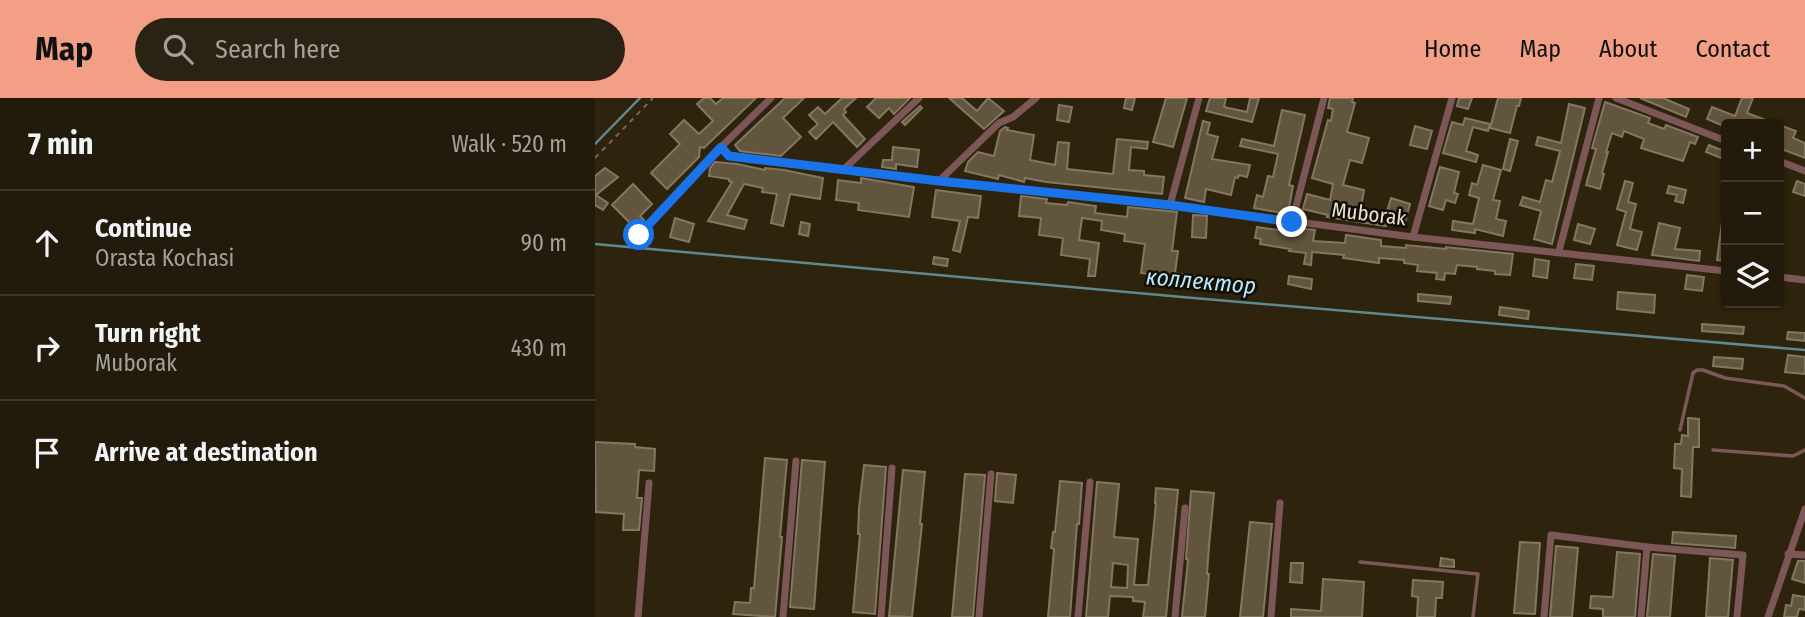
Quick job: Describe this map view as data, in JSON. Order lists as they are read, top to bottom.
{
  "streets": {
    "street": ["Muborak"]
  },
  "water": ["коллектор"],
  "page": {
    "header": "Map",
    "search": "Search here",
    "nav": [
      "Home",
      "Map",
      "About",
      "Contact"
    ],
    "heading": ["7 min", "Walk · 520 m"],
    "map_buttons": ["+", "−"],
    "list": [
      ["Continue", "Orasta Kochasi", "90 m"],
      ["Turn right", "Muborak", "430 m"],
      "Arrive at destination"
    ]
  }
}
